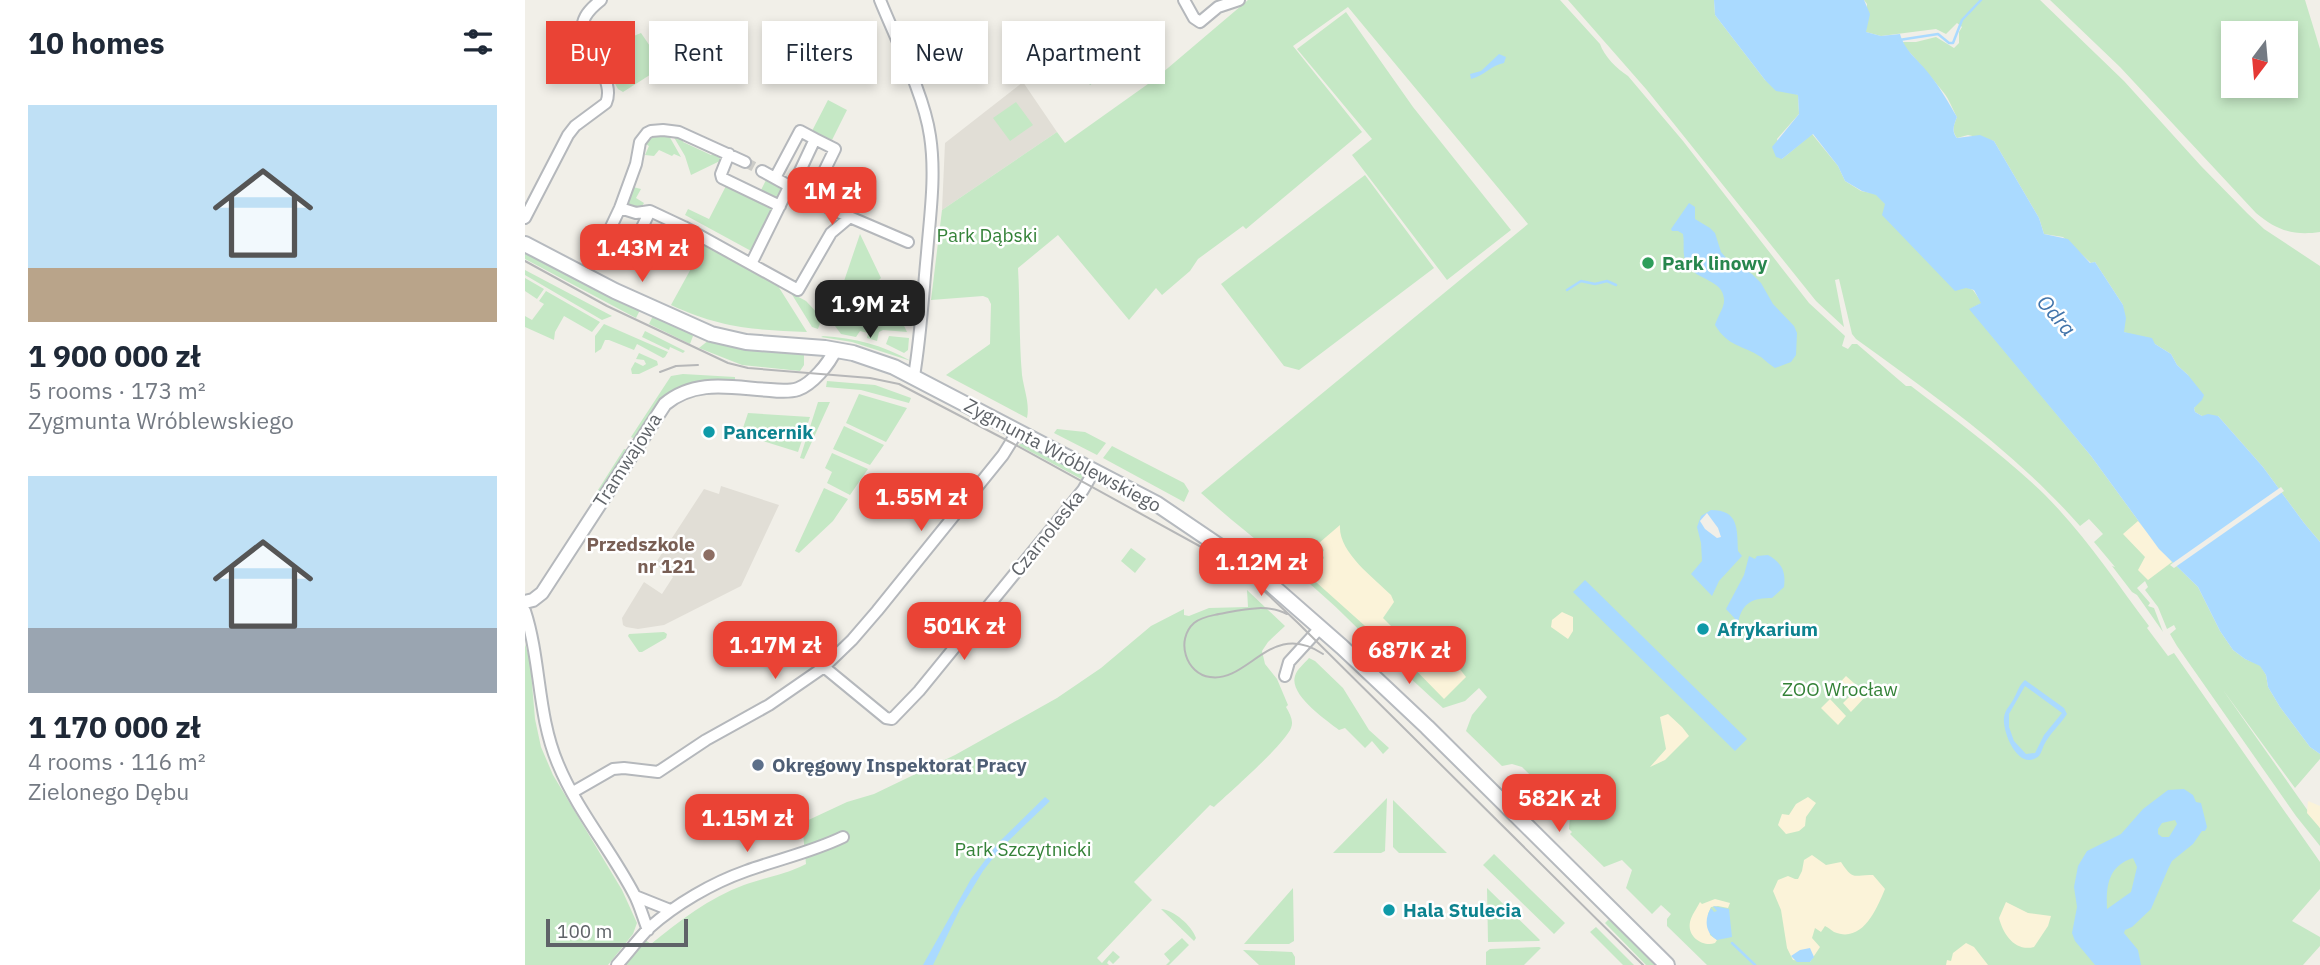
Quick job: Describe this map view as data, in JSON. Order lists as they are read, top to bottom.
{
  "streets": {
    "main road": ["Zygmunta Wróblewskiego"],
    "street": ["Tramwajowa", "Czarnoleska"]
  },
  "crossings": [
    ["Zygmunta Wróblewskiego", "Tramwajowa"],
    ["Zygmunta Wróblewskiego", "Czarnoleska"]
  ],
  "water": ["Odra"],
  "parks": ["Park Dąbski", "ZOO Wrocław", "Park Szczytnicki"],
  "places": [
    "Park linowy",
    "Pancernik",
    "Przedszkole nr 121",
    "Afrykarium",
    "Okręgowy Inspektorat Pracy",
    "Hala Stulecia"
  ],
  "scale_bar": "100 m",
  "north": "bottom",
  "page": {
    "heading": "10 homes",
    "chip": [
      "Buy",
      "Rent",
      "Filters",
      "New",
      "Apartment"
    ],
    "list": [
      {
        "name": "1 900 000 zł",
        "note": "5 rooms · 173 m² · Zygmunta Wróblewskiego"
      },
      {
        "name": "1 170 000 zł",
        "note": "4 rooms · 116 m² · Zielonego Dębu"
      }
    ],
    "price": [
      "1M zł",
      "1.43M zł",
      "1.9M zł",
      "1.55M zł",
      "1.12M zł",
      "501K zł",
      "1.17M zł",
      "687K zł",
      "582K zł",
      "1.15M zł"
    ],
    "scale": "100 m"
  }
}
